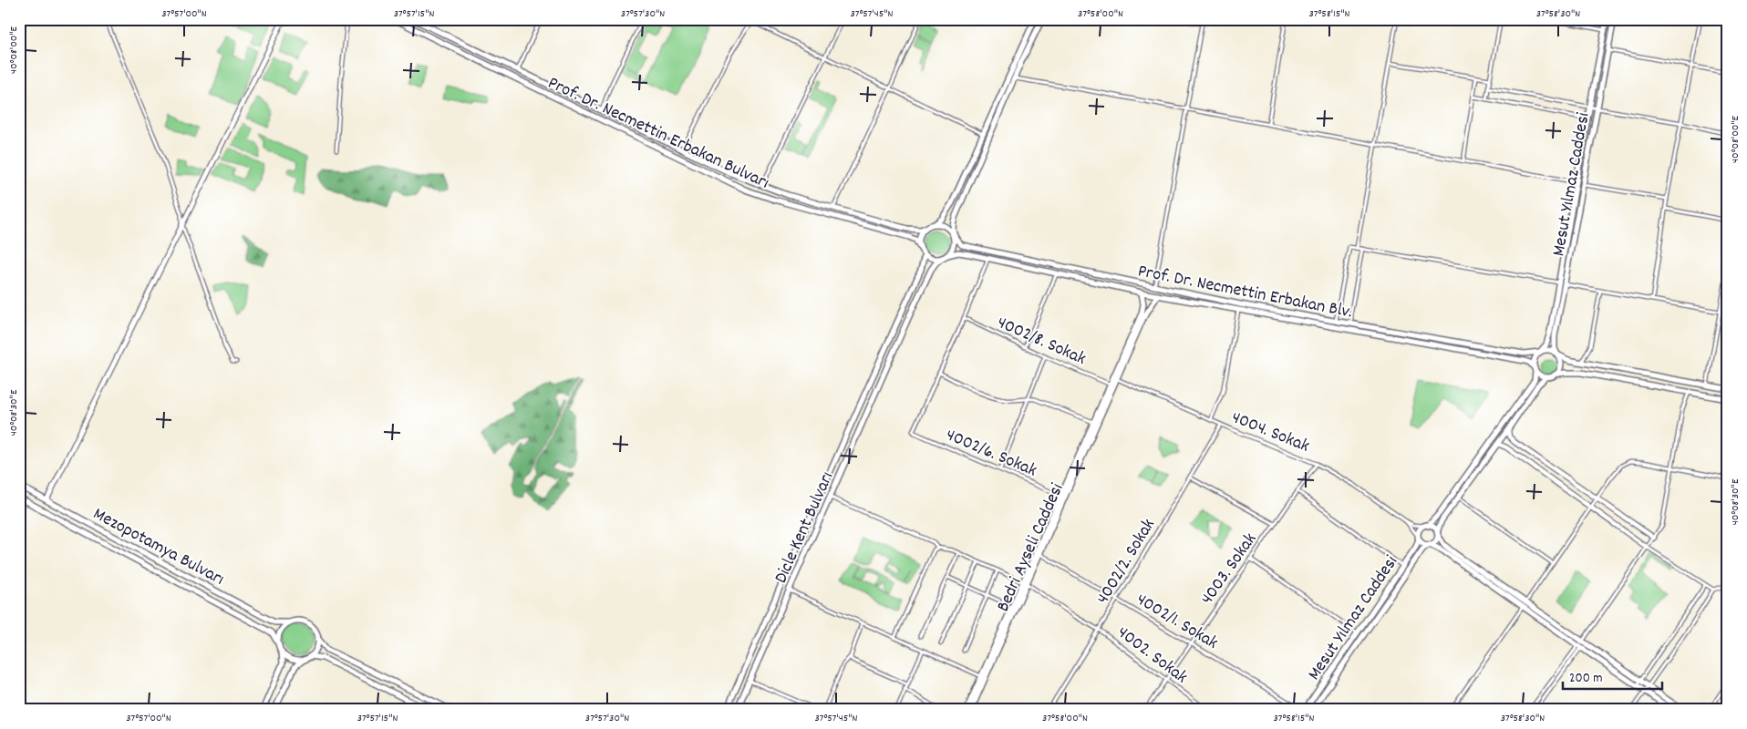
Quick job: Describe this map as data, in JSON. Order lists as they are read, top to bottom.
{
  "streets": {
    "main road": [
      "Prof. Dr. Necmettin Erbakan Bulvarı",
      "Mesut Yılmaz Caddesi",
      "Prof. Dr. Necmettin Erbakan Blv.",
      "Dicle Kent Bulvarı",
      "Mezopotamya Bulvarı",
      "Bedri Ayseli Caddesi"
    ],
    "street": [
      "4002/8. Sokak",
      "4004. Sokak",
      "4002/6. Sokak",
      "4002/2. Sokak",
      "4003. Sokak",
      "4002/1. Sokak",
      "4002. Sokak"
    ]
  },
  "crossings": [
    ["Prof. Dr. Necmettin Erbakan Bulvarı", "Prof. Dr. Necmettin Erbakan Blv."],
    ["Prof. Dr. Necmettin Erbakan Bulvarı", "Dicle Kent Bulvarı"],
    ["Mesut Yılmaz Caddesi", "Prof. Dr. Necmettin Erbakan Blv."],
    ["Mesut Yılmaz Caddesi", "4002/1. Sokak"],
    ["Prof. Dr. Necmettin Erbakan Blv.", "Dicle Kent Bulvarı"],
    ["Prof. Dr. Necmettin Erbakan Blv.", "Bedri Ayseli Caddesi"],
    ["4002/8. Sokak", "Bedri Ayseli Caddesi"],
    ["4004. Sokak", "Bedri Ayseli Caddesi"],
    ["4004. Sokak", "4002/2. Sokak"],
    ["4004. Sokak", "4003. Sokak"],
    ["4002/6. Sokak", "Bedri Ayseli Caddesi"],
    ["Dicle Kent Bulvarı", "4002. Sokak"],
    ["Bedri Ayseli Caddesi", "4002/1. Sokak"],
    ["Bedri Ayseli Caddesi", "4002. Sokak"],
    ["4002/2. Sokak", "4002/1. Sokak"],
    ["4002/2. Sokak", "4002. Sokak"],
    ["4003. Sokak", "4002/1. Sokak"],
    ["4003. Sokak", "4002. Sokak"]
  ],
  "scale_bar": "200 m",
  "coordinates": [
    "37°57'00\"N",
    "37°57'15\"N",
    "37°57'30\"N",
    "37°57'45\"N",
    "37°58'00\"N",
    "37°58'15\"N",
    "37°58'30\"N",
    "40°08'00\"E",
    "40°08'30\"E"
  ]
}
